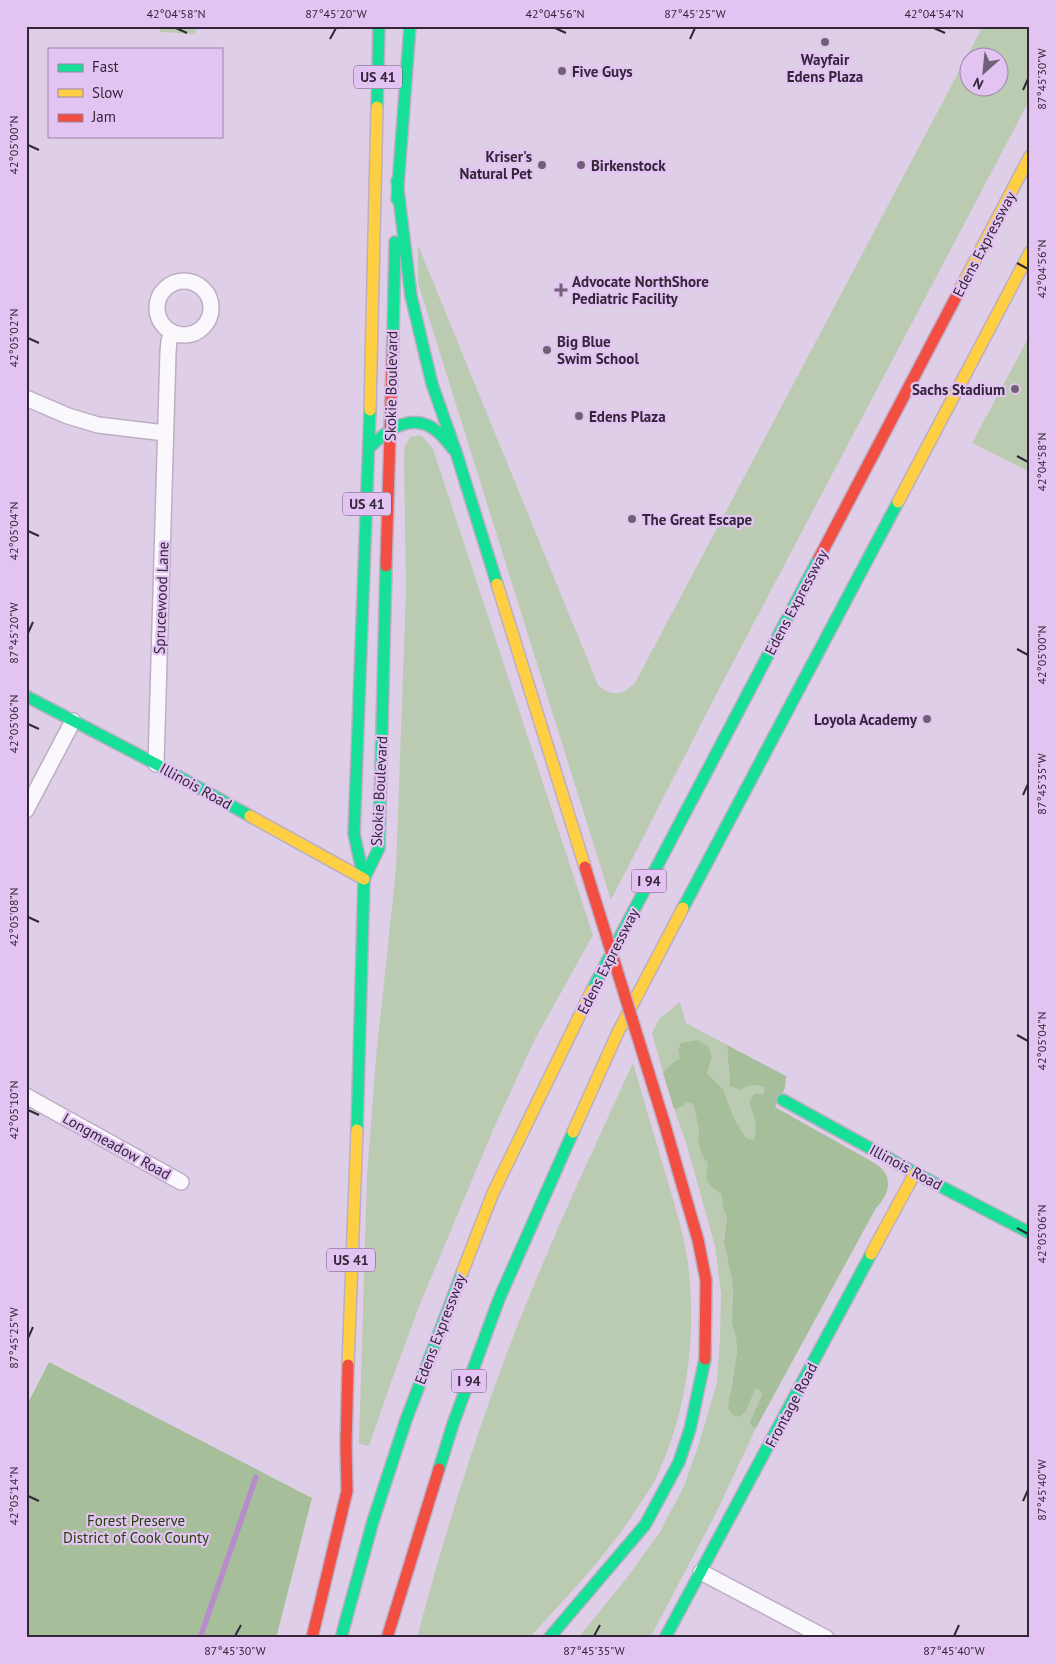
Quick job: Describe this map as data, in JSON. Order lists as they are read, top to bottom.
{
  "streets": {
    "main road": [
      "US 41",
      "Edens Expressway",
      "Skokie Boulevard",
      "Illinois Road",
      "I 94",
      "Frontage Road"
    ],
    "street": ["Sprucewood Lane", "Longmeadow Road"]
  },
  "crossings": [
    ["US 41", "Skokie Boulevard"],
    ["US 41", "Illinois Road"],
    ["Skokie Boulevard", "Illinois Road"],
    ["Sprucewood Lane", "Illinois Road"],
    ["Illinois Road", "Frontage Road"]
  ],
  "parks": ["Forest Preserve District of Cook County"],
  "places": {
    "other": [
      "Wayfair Edens Plaza",
      "Five Guys",
      "Kriser's Natural Pet",
      "Birkenstock",
      "Big Blue Swim School",
      "Sachs Stadium",
      "Edens Plaza",
      "The Great Escape",
      "Loyola Academy"
    ],
    "health": ["Advocate NorthShore Pediatric Facility"]
  },
  "legend": ["Fast", "Slow", "Jam"],
  "north": "bottom left",
  "coordinates": [
    "42°04'58\"N",
    "87°45'20\"W",
    "42°04'56\"N",
    "87°45'25\"W",
    "42°04'54\"N",
    "87°45'30\"W",
    "42°05'00\"N",
    "42°05'02\"N",
    "42°05'04\"N",
    "42°05'06\"N",
    "87°45'35\"W",
    "42°05'08\"N",
    "42°05'10\"N",
    "87°45'40\"W",
    "42°05'14\"N"
  ]
}
